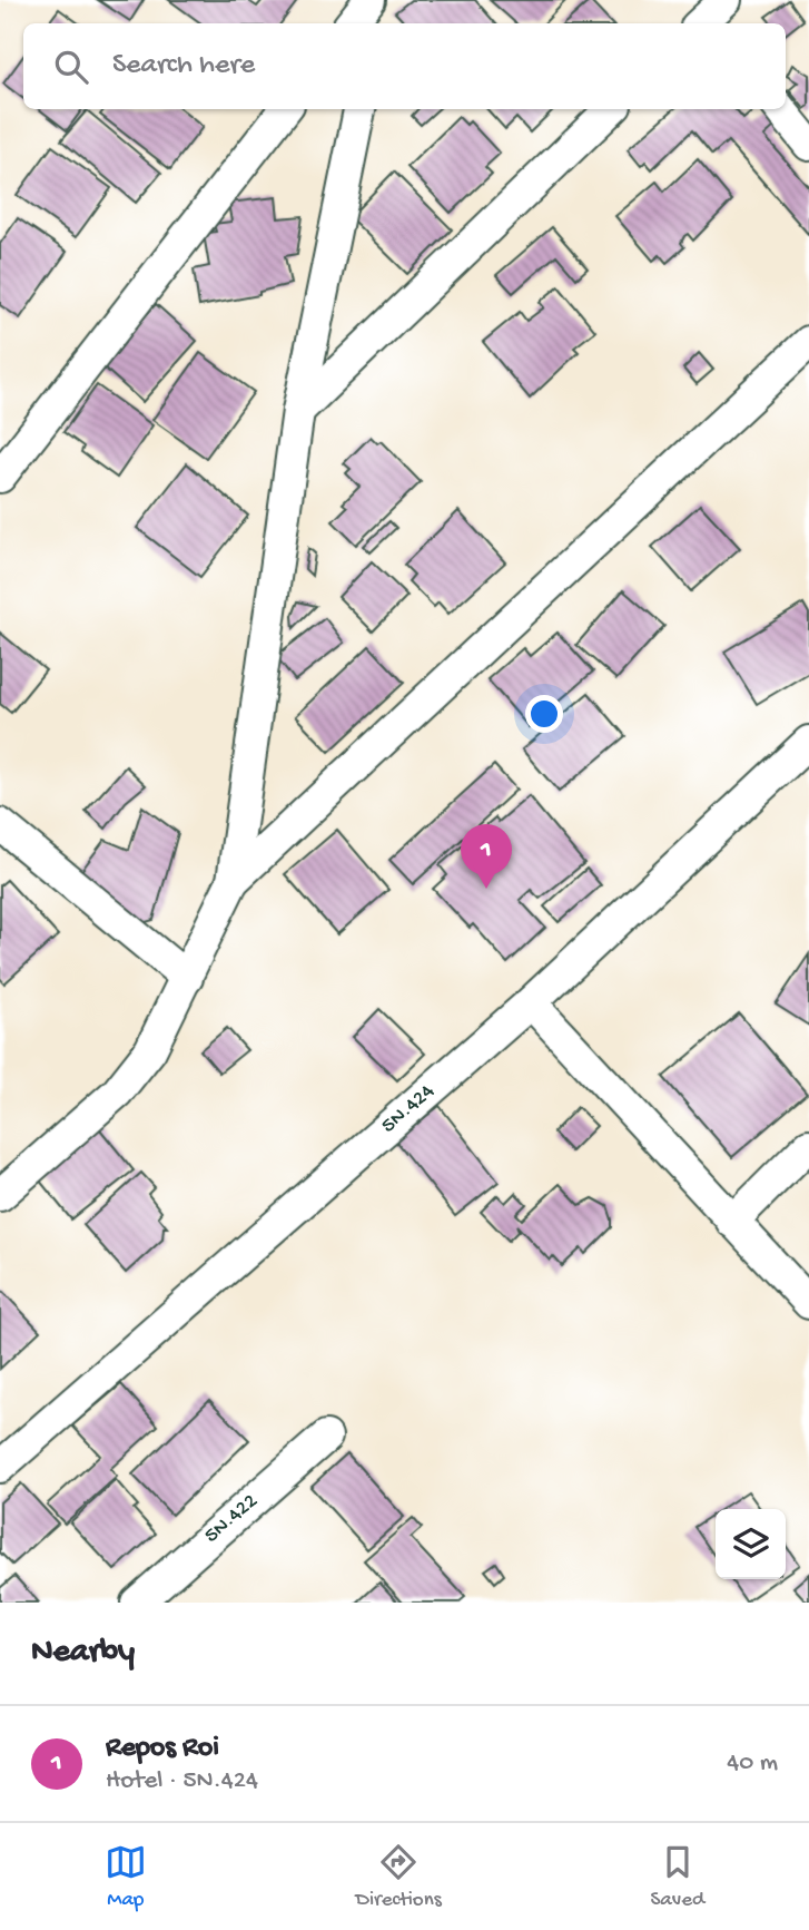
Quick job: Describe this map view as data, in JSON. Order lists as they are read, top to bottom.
{
  "streets": {
    "street": ["5N.424", "5N.422"]
  },
  "page": {
    "search": "Search here",
    "pins": "1",
    "heading": "Nearby",
    "list": [
      {
        "mark": "1",
        "name": "Repos Roi",
        "note": "Hotel · 5N.424",
        "value": "40 m"
      }
    ],
    "nav": ["Map", "Directions", "Saved"]
  }
}
